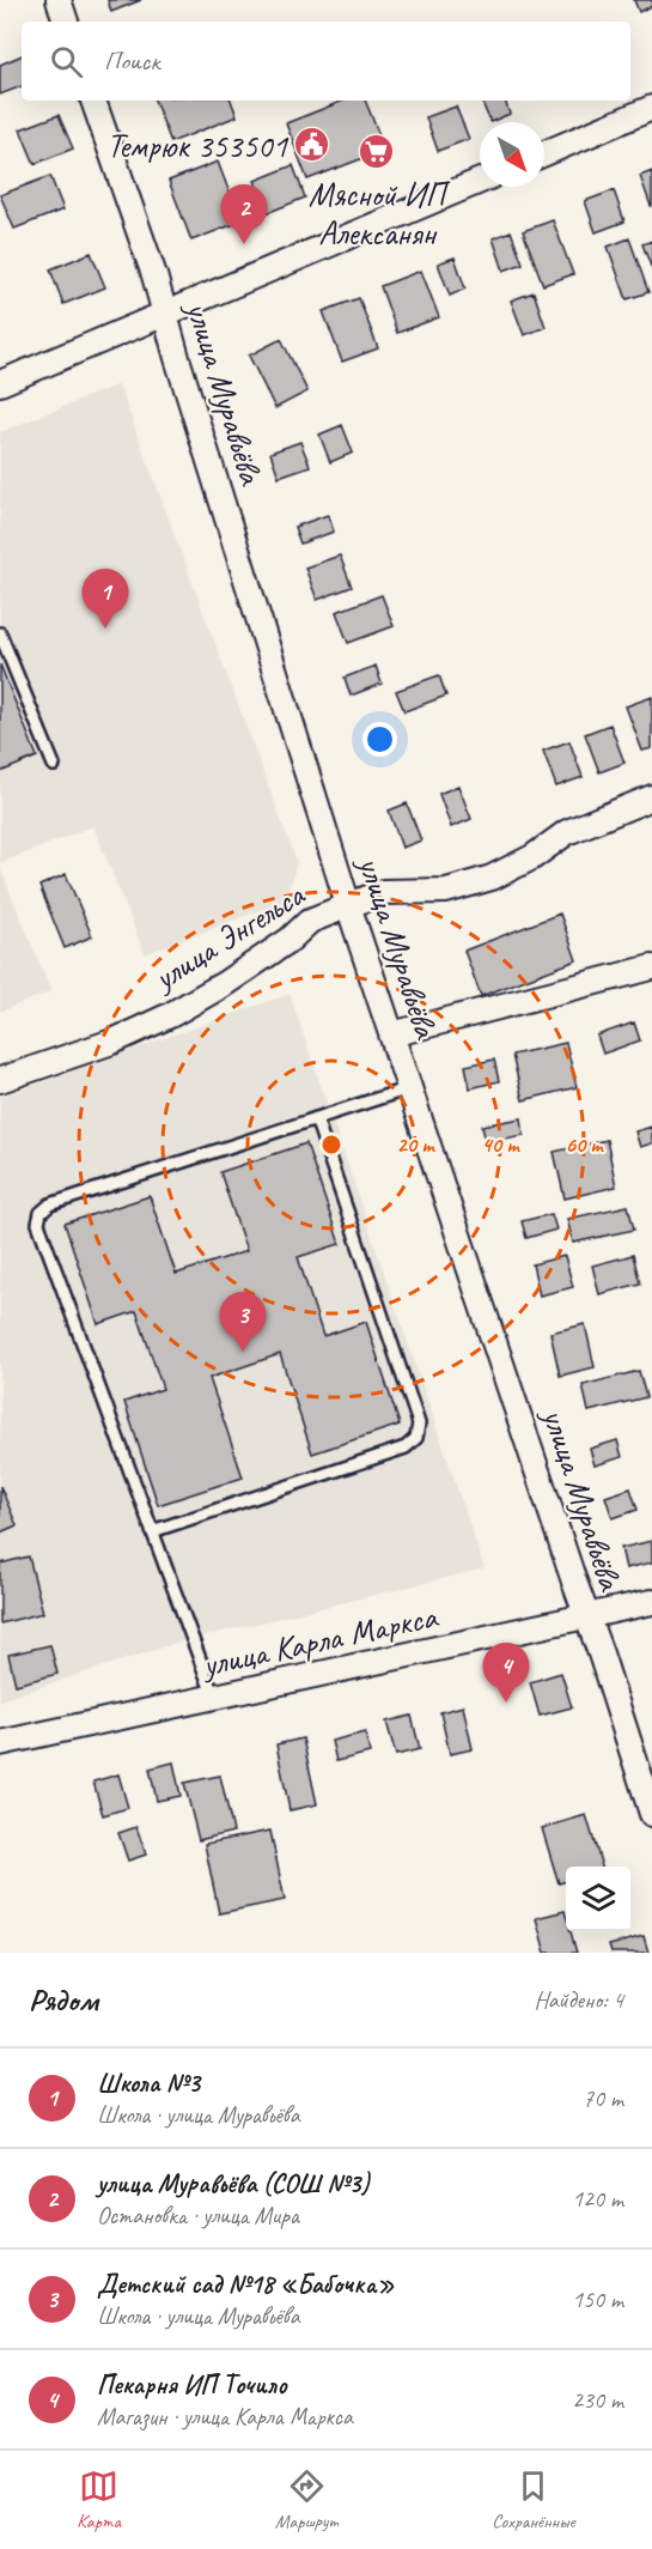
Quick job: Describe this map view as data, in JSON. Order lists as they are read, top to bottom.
{
  "streets": {
    "street": ["улица Муравьёва", "улица Энгельса", "улица Карла Маркса"]
  },
  "crossings": [
    ["улица Муравьёва", "улица Энгельса"],
    ["улица Муравьёва", "улица Карла Маркса"]
  ],
  "places": {
    "public building": ["Темрюк 353501"],
    "supermarket": ["Мясной ИП Алексанян"]
  },
  "north": "bottom right",
  "page": {
    "search": "Поиск",
    "pins": [
      "2",
      "1",
      "3",
      "4"
    ],
    "heading": ["Рядом", "Найдено: 4"],
    "list": [
      {
        "mark": "1",
        "name": "Школа №3",
        "note": "Школа · улица Муравьёва",
        "value": "70 m"
      },
      {
        "mark": "2",
        "name": "улица Муравьёва (СОШ №3)",
        "note": "Остановка · улица Мира",
        "value": "120 m"
      },
      {
        "mark": "3",
        "name": "Детский сад №18 «Бабочка»",
        "note": "Школа · улица Муравьёва",
        "value": "150 m"
      },
      {
        "mark": "4",
        "name": "Пекарня ИП Точило",
        "note": "Магазин · улица Карла Маркса",
        "value": "230 m"
      }
    ],
    "nav": ["Карта", "Маршрут", "Сохранённые"]
  },
  "rings": ["20 m", "40 m", "60 m"]
}
